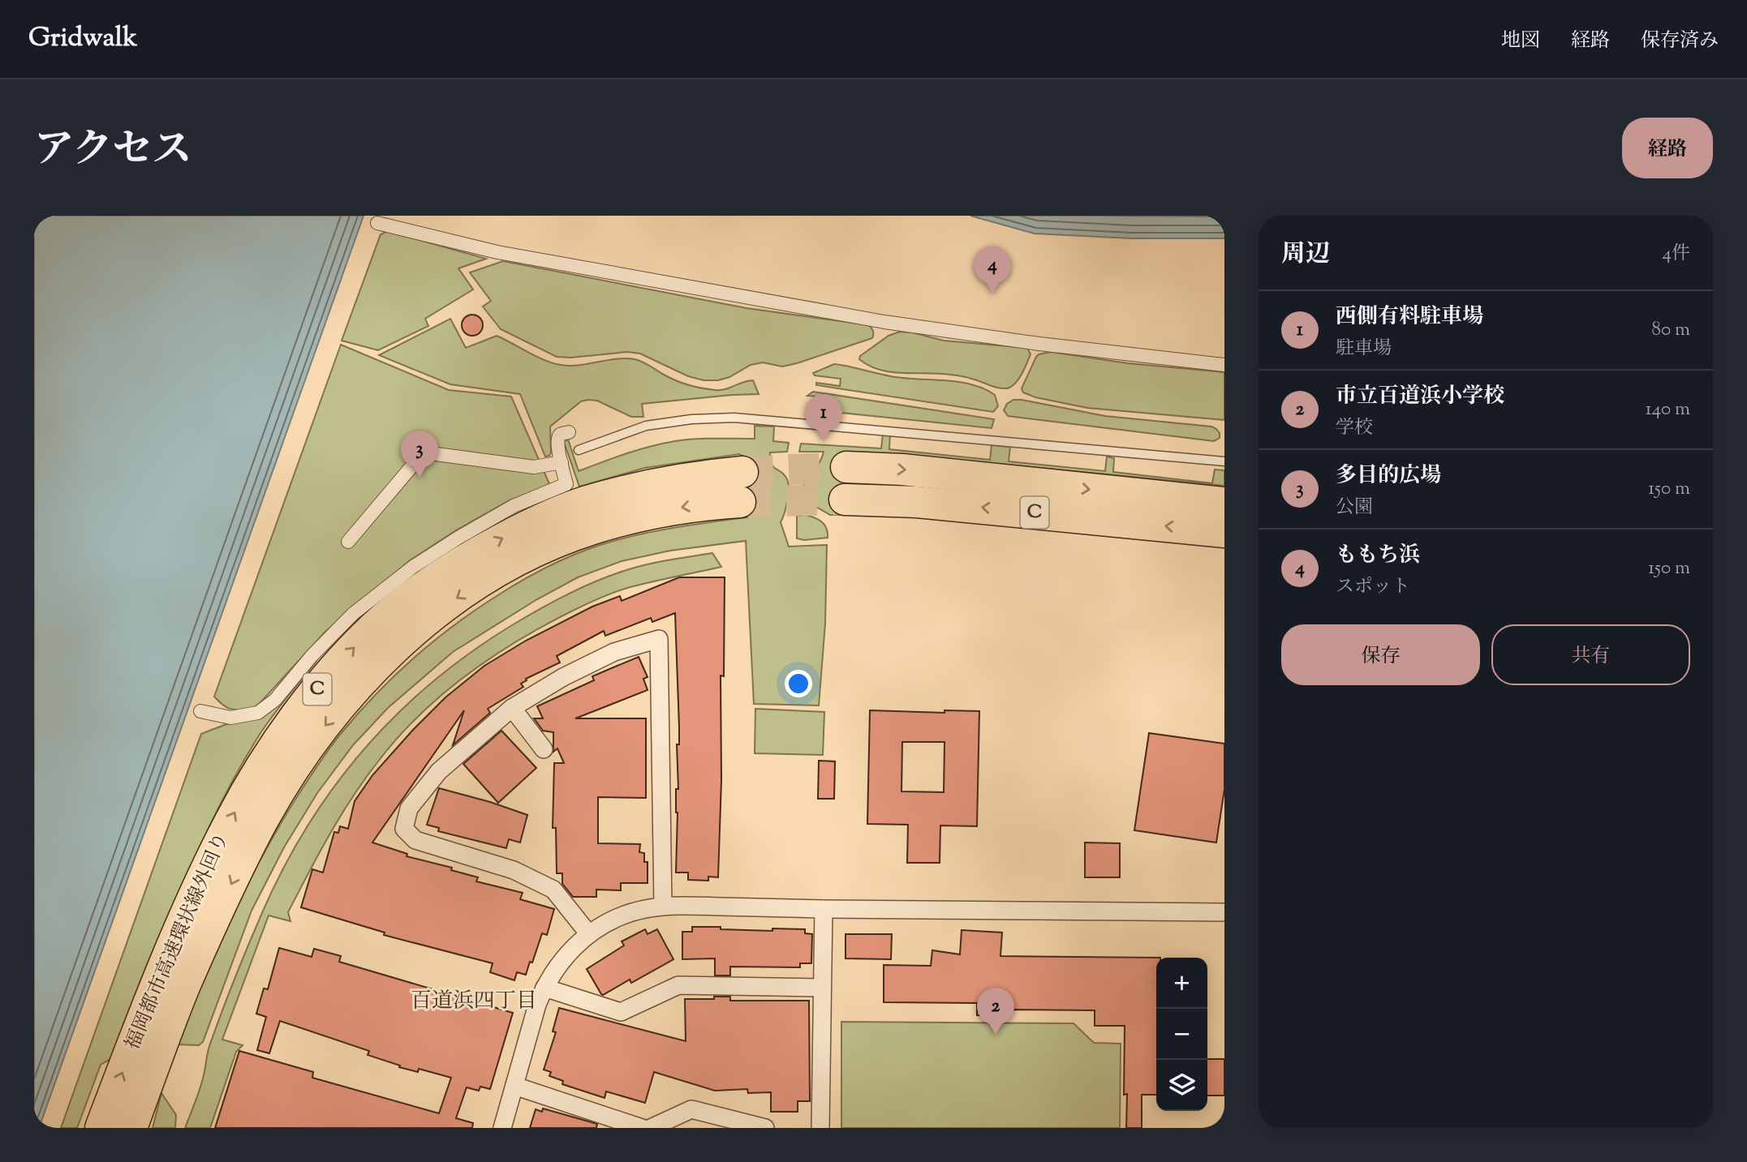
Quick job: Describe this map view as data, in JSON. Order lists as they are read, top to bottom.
{
  "streets": {
    "highway": ["C", "福岡都市高速環状線外回り"]
  },
  "districts": ["百道浜四丁目"],
  "page": {
    "header": "Gridwalk",
    "nav": ["地図", "経路", "保存済み"],
    "title": "アクセス",
    "buttons": [
      "経路",
      ["保存", "共有"]
    ],
    "heading": ["周辺", "4件"],
    "pins": [
      "4",
      "1",
      "3",
      "2"
    ],
    "list": [
      {
        "mark": "1",
        "name": "西側有料駐車場",
        "note": "駐車場",
        "value": "80 m"
      },
      {
        "mark": "2",
        "name": "市立百道浜小学校",
        "note": "学校",
        "value": "140 m"
      },
      {
        "mark": "3",
        "name": "多目的広場",
        "note": "公園",
        "value": "150 m"
      },
      {
        "mark": "4",
        "name": "ももち浜",
        "note": "スポット",
        "value": "150 m"
      }
    ],
    "map_buttons": ["+", "−"]
  }
}
